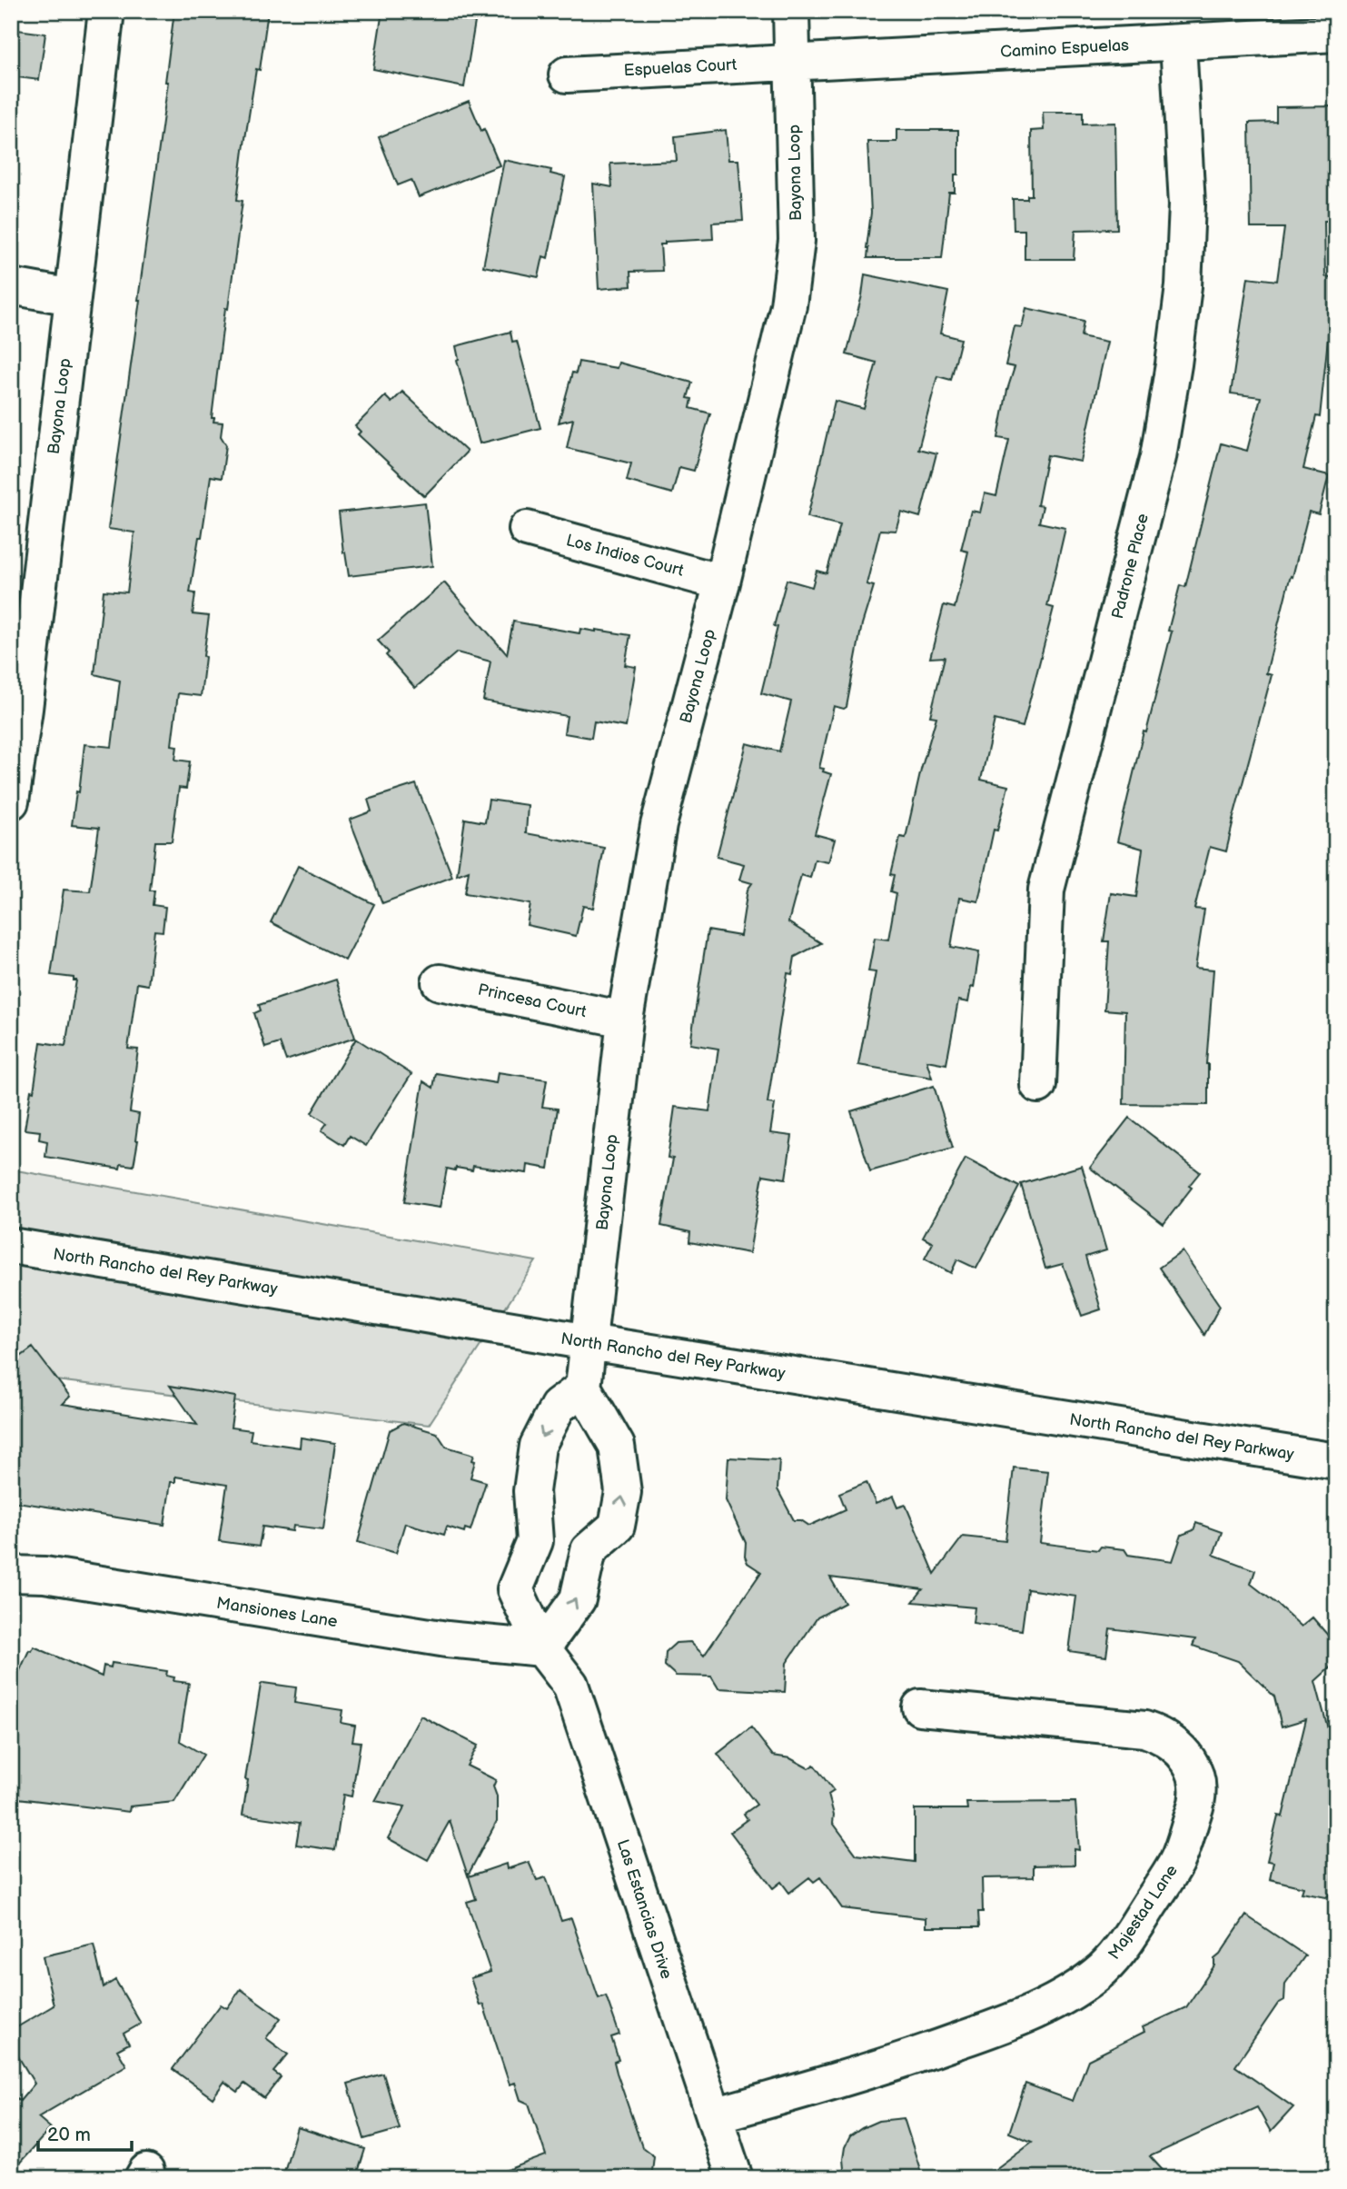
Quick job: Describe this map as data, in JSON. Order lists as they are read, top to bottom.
{
  "streets": {
    "street": [
      "Camino Espuelas",
      "Espuelas Court",
      "Bayona Loop",
      "Los Indios Court",
      "Padrone Place",
      "Princesa Court",
      "North Rancho del Rey Parkway",
      "Mansiones Lane",
      "Las Estancias Drive",
      "Majestad Lane"
    ]
  },
  "crossings": [
    ["Camino Espuelas", "Espuelas Court"],
    ["Camino Espuelas", "Bayona Loop"],
    ["Camino Espuelas", "Padrone Place"],
    ["Espuelas Court", "Bayona Loop"],
    ["Bayona Loop", "Los Indios Court"],
    ["Bayona Loop", "Princesa Court"],
    ["Bayona Loop", "North Rancho del Rey Parkway"],
    ["Mansiones Lane", "Las Estancias Drive"],
    ["Las Estancias Drive", "Majestad Lane"]
  ],
  "scale_bar": "20 m"
}
